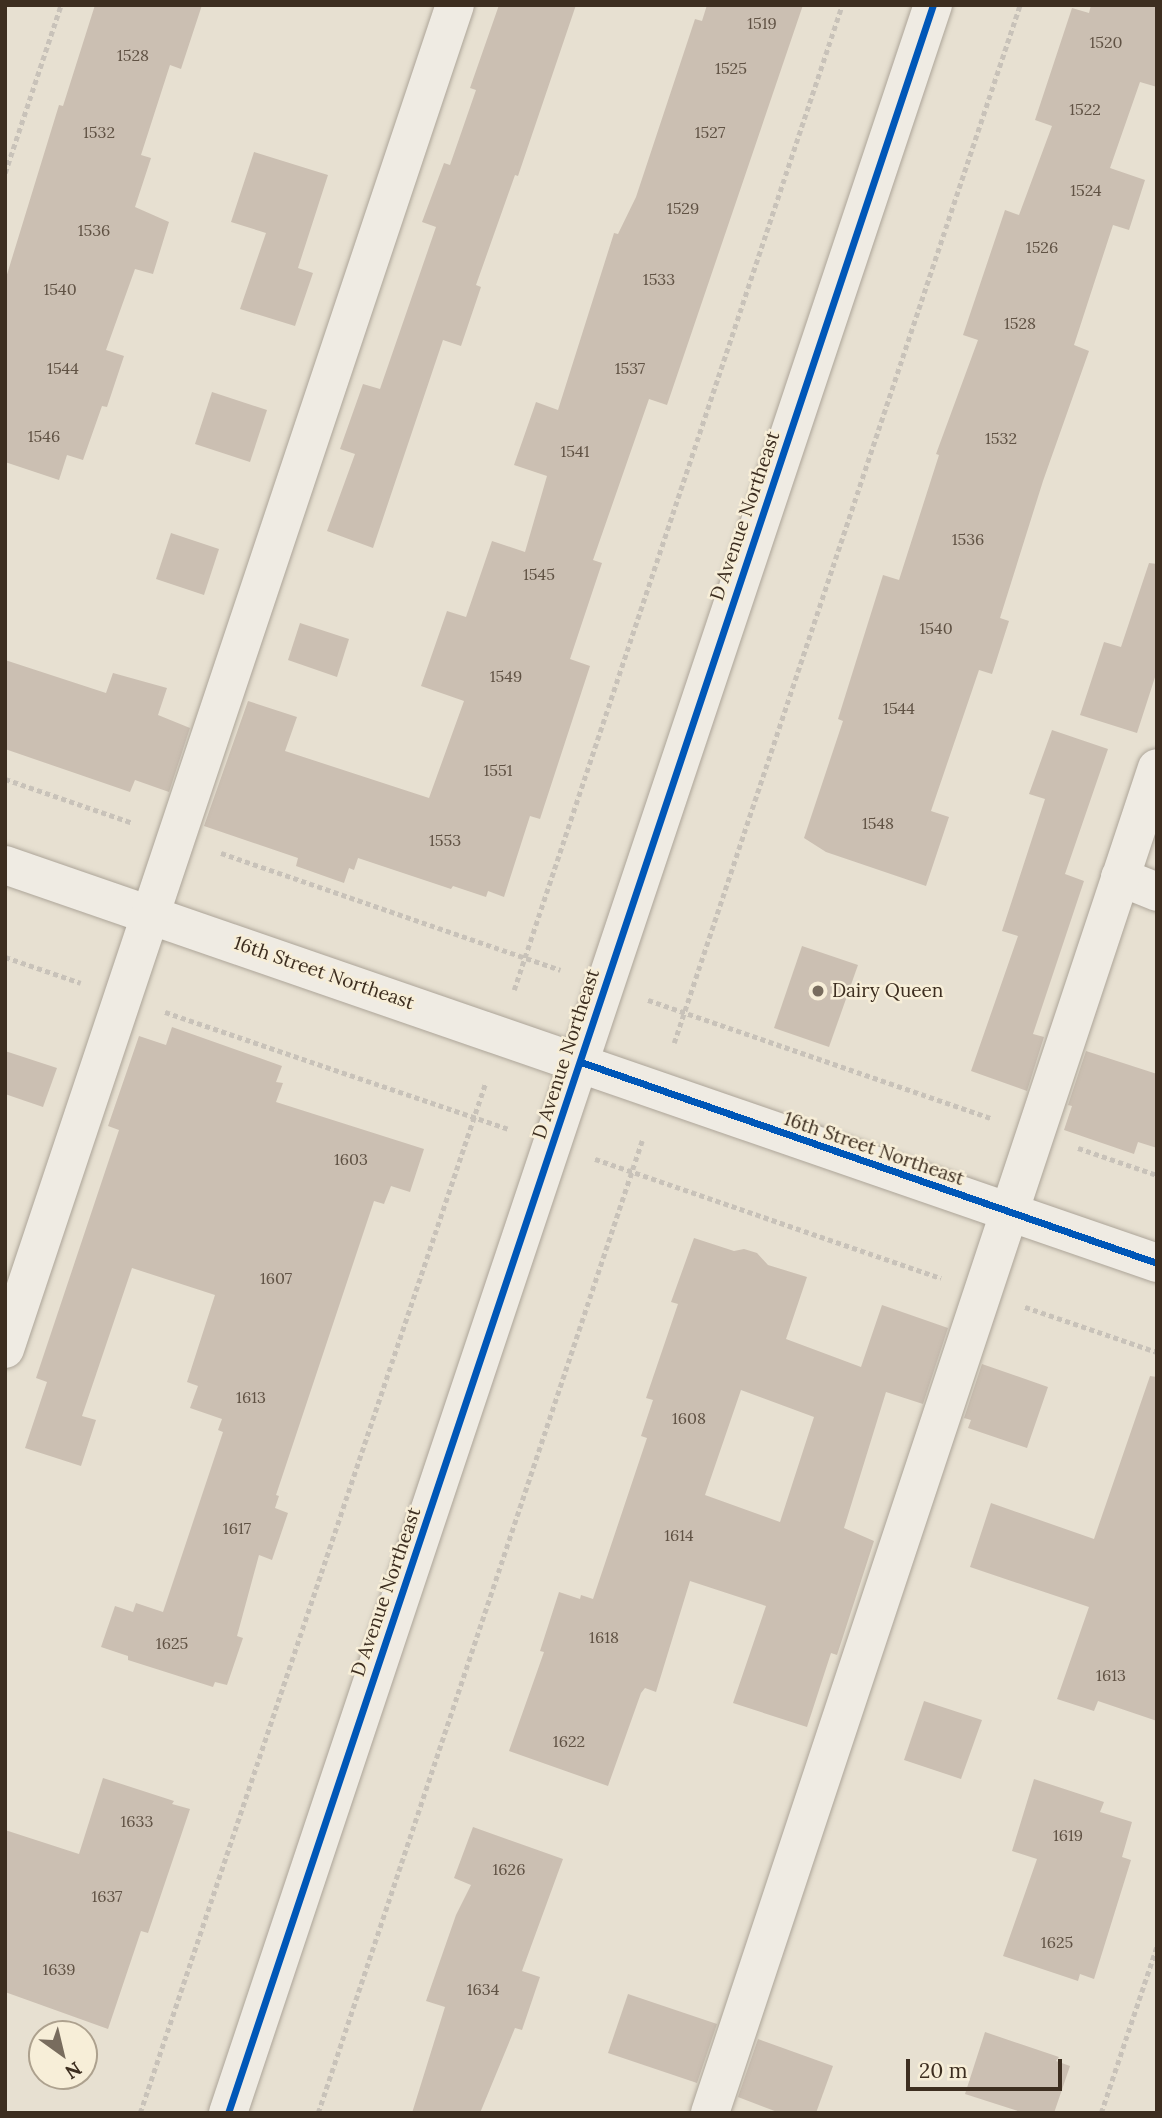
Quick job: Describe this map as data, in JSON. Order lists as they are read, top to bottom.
{
  "streets": {
    "street": ["D Avenue Northeast", "16th Street Northeast"]
  },
  "crossings": [
    ["D Avenue Northeast", "16th Street Northeast"]
  ],
  "places": ["Dairy Queen"],
  "house_numbers": [
    "1519",
    "1520",
    "1528",
    "1525",
    "1522",
    "1532",
    "1527",
    "1524",
    "1529",
    "1536",
    "1526",
    "1533",
    "1540",
    "1528",
    "1544",
    "1537",
    "1546",
    "1532",
    "1541",
    "1536",
    "1545",
    "1540",
    "1549",
    "1544",
    "1551",
    "1548",
    "1553",
    "1603",
    "1607",
    "1613",
    "1608",
    "1617",
    "1614",
    "1618",
    "1625",
    "1613",
    "1622",
    "1633",
    "1619",
    "1626",
    "1637",
    "1625",
    "1639",
    "1634"
  ],
  "scale_bar": "20 m",
  "north": "bottom right"
}
